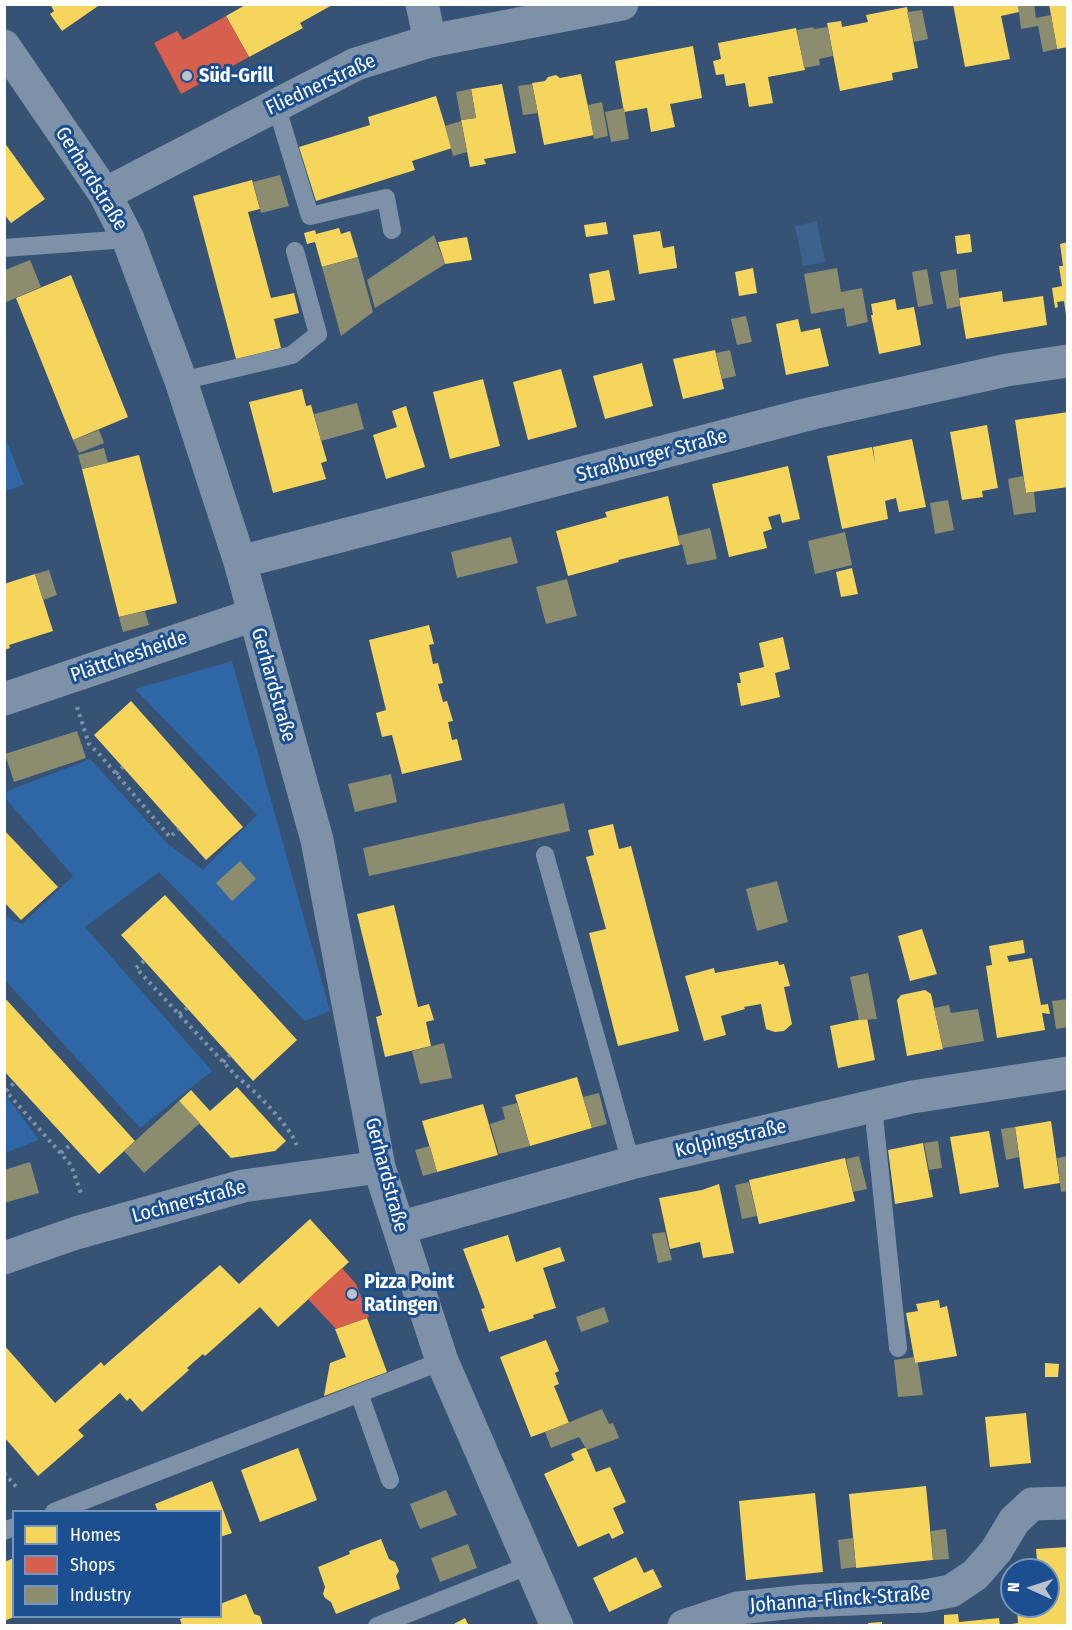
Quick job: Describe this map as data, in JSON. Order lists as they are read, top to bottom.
{
  "streets": {
    "street": [
      "Fliednerstraße",
      "Gerhardstraße",
      "Straßburger Straße",
      "Plättchesheide",
      "Kolpingstraße",
      "Lochnerstraße",
      "Johanna-Flinck-Straße"
    ]
  },
  "crossings": [
    ["Fliednerstraße", "Gerhardstraße"],
    ["Gerhardstraße", "Straßburger Straße"],
    ["Gerhardstraße", "Plättchesheide"],
    ["Gerhardstraße", "Kolpingstraße"],
    ["Gerhardstraße", "Lochnerstraße"]
  ],
  "places": ["Süd-Grill", "Pizza Point Ratingen"],
  "legend": ["Homes", "Shops", "Industry"],
  "north": "left"
}
